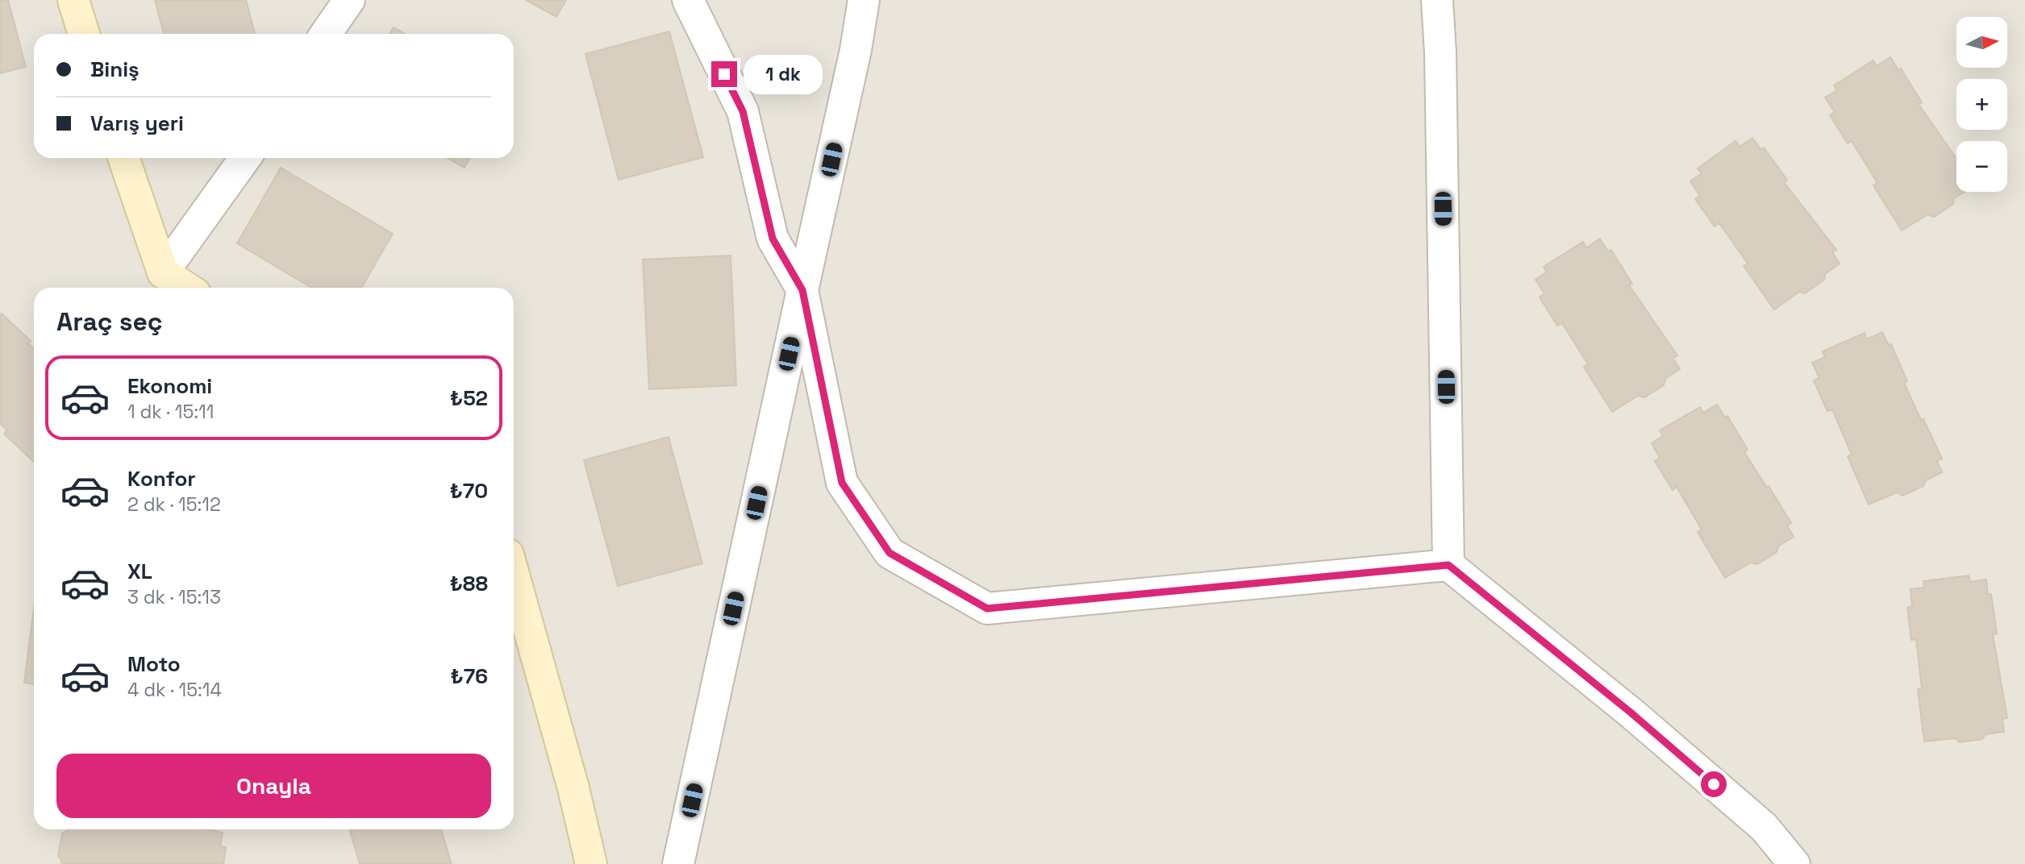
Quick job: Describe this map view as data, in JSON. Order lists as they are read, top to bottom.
{
  "north": "right",
  "page": {
    "map_buttons": ["+", "−"],
    "banner": ["Biniş", "Varış yeri"],
    "bubble": "1 dk",
    "heading": "Araç seç",
    "list": [
      {
        "name": "Ekonomi",
        "note": "1 dk · 15:11",
        "value": "₺52"
      },
      {
        "name": "Konfor",
        "note": "2 dk · 15:12",
        "value": "₺70"
      },
      {
        "name": "XL",
        "note": "3 dk · 15:13",
        "value": "₺88"
      },
      {
        "name": "Moto",
        "note": "4 dk · 15:14",
        "value": "₺76"
      }
    ],
    "buttons": "Onayla"
  }
}
